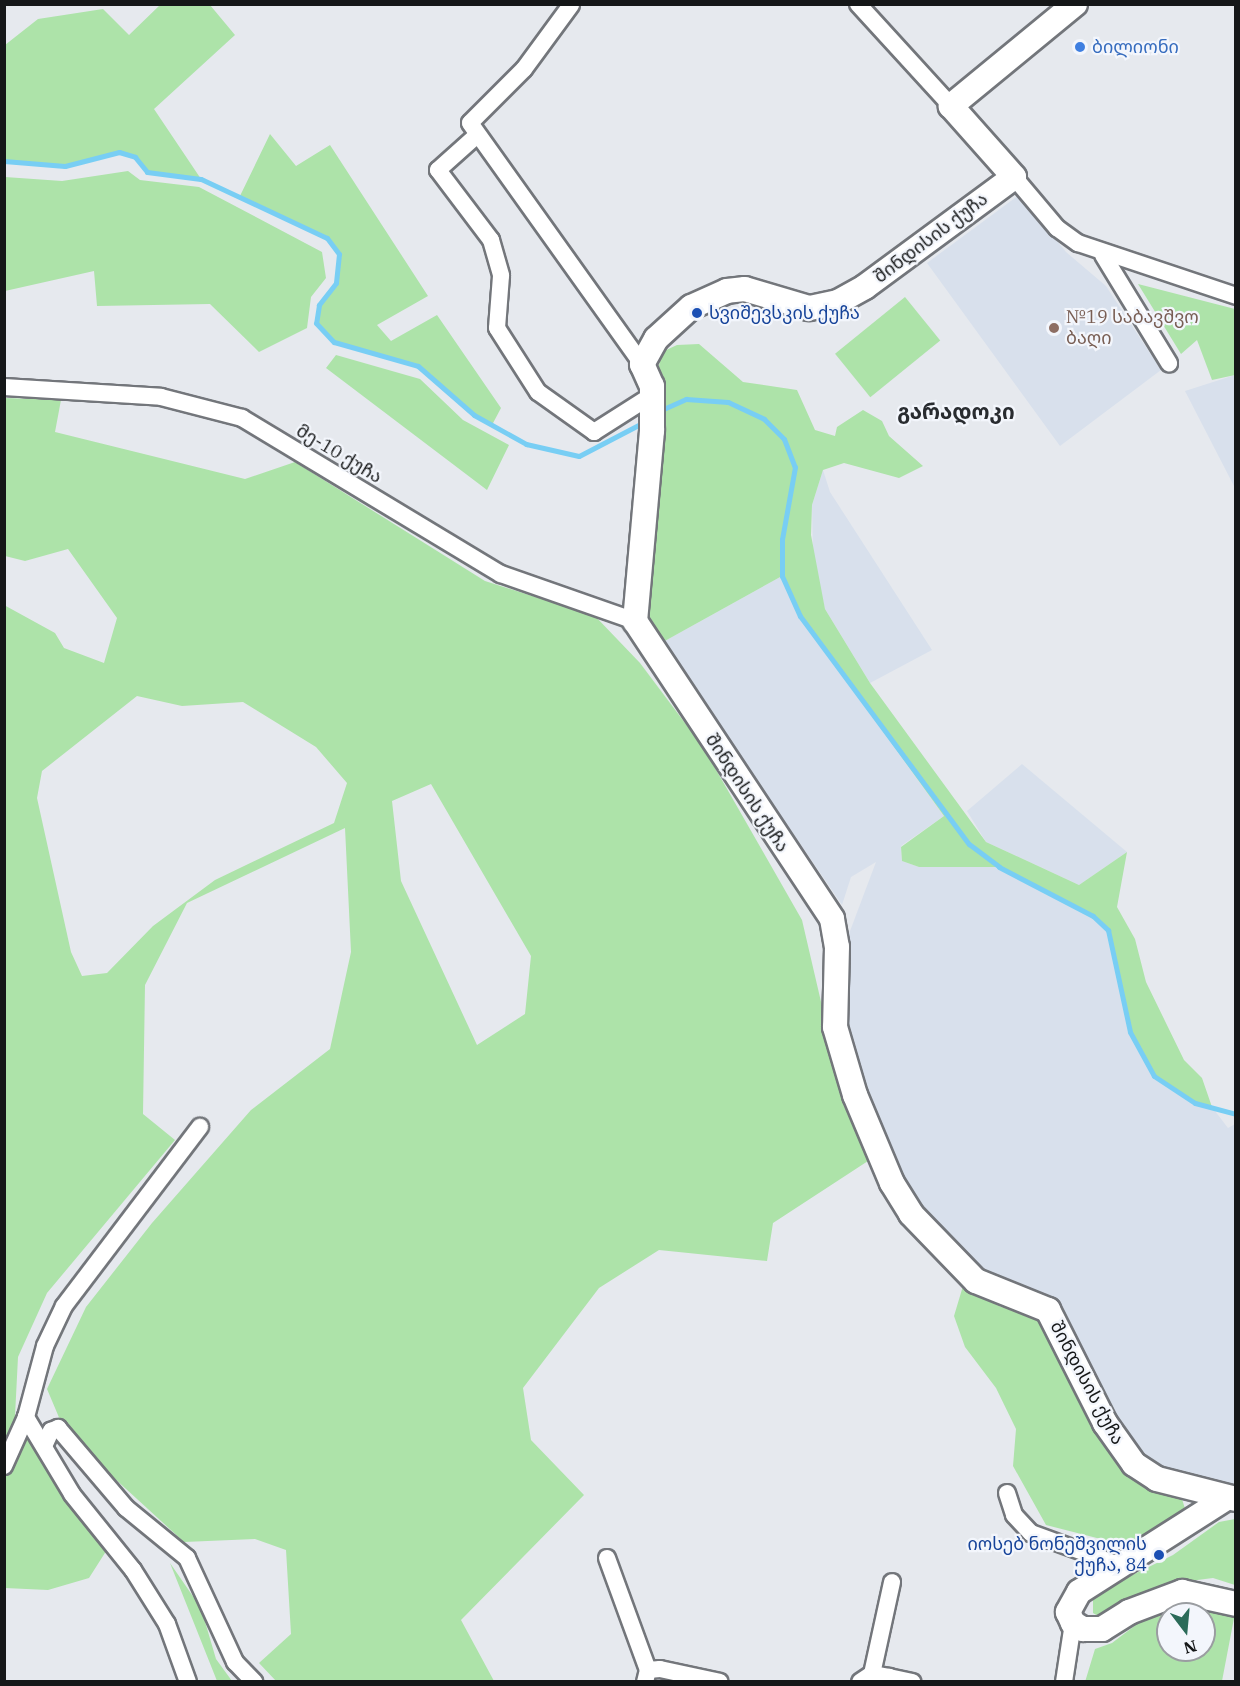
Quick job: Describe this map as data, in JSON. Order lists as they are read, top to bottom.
{
  "streets": {
    "street": ["შინდისის ქუჩა", "მე-10 ქუჩა"]
  },
  "crossings": [
    ["შინდისის ქუჩა", "მე-10 ქუჩა"]
  ],
  "districts": ["გარადოკი"],
  "places": [
    "ბილიონი",
    "სვიშევსკის ქუჩა",
    "№19 საბავშვო ბაღი",
    "იოსებ ნონეშვილის ქუჩა, 84"
  ],
  "north": "bottom"
}
